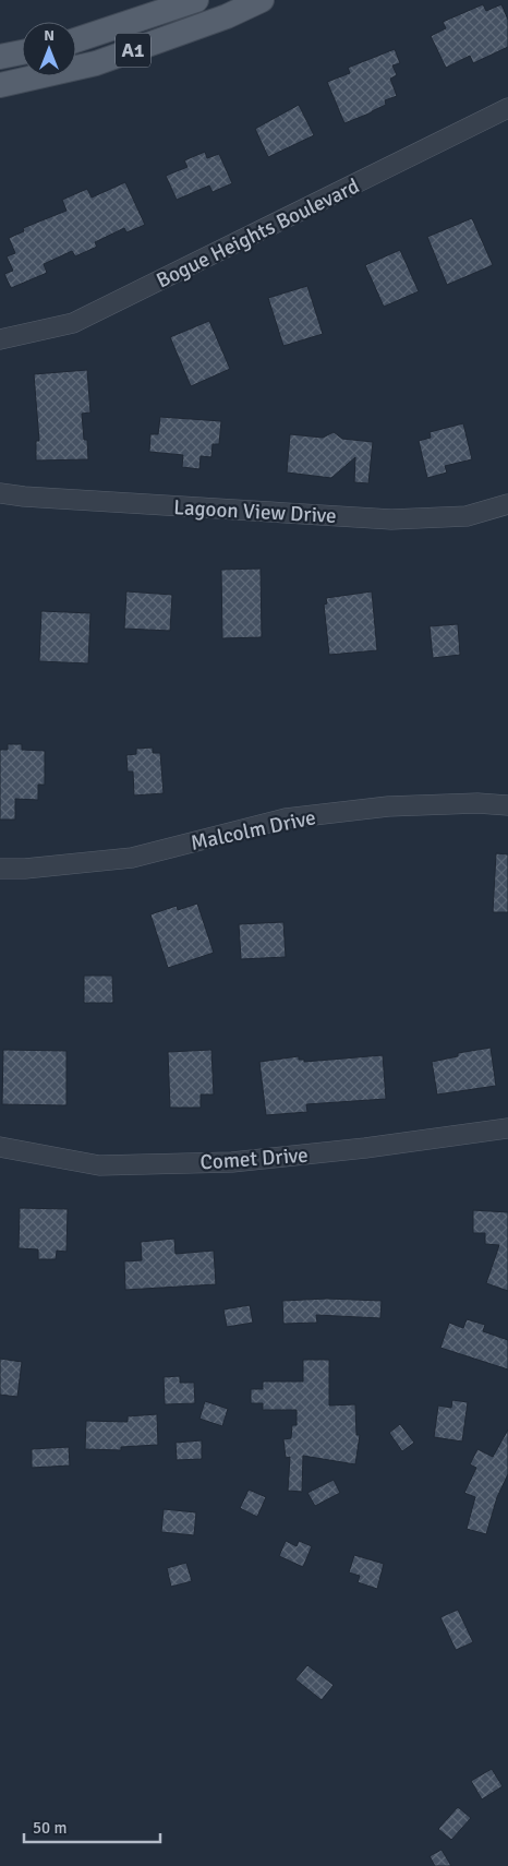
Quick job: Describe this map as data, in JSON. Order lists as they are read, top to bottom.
{
  "streets": {
    "main road": ["A1"],
    "street": [
      "Bogue Heights Boulevard",
      "Lagoon View Drive",
      "Malcolm Drive",
      "Comet Drive"
    ]
  },
  "scale_bar": "50 m",
  "north": "top"
}
